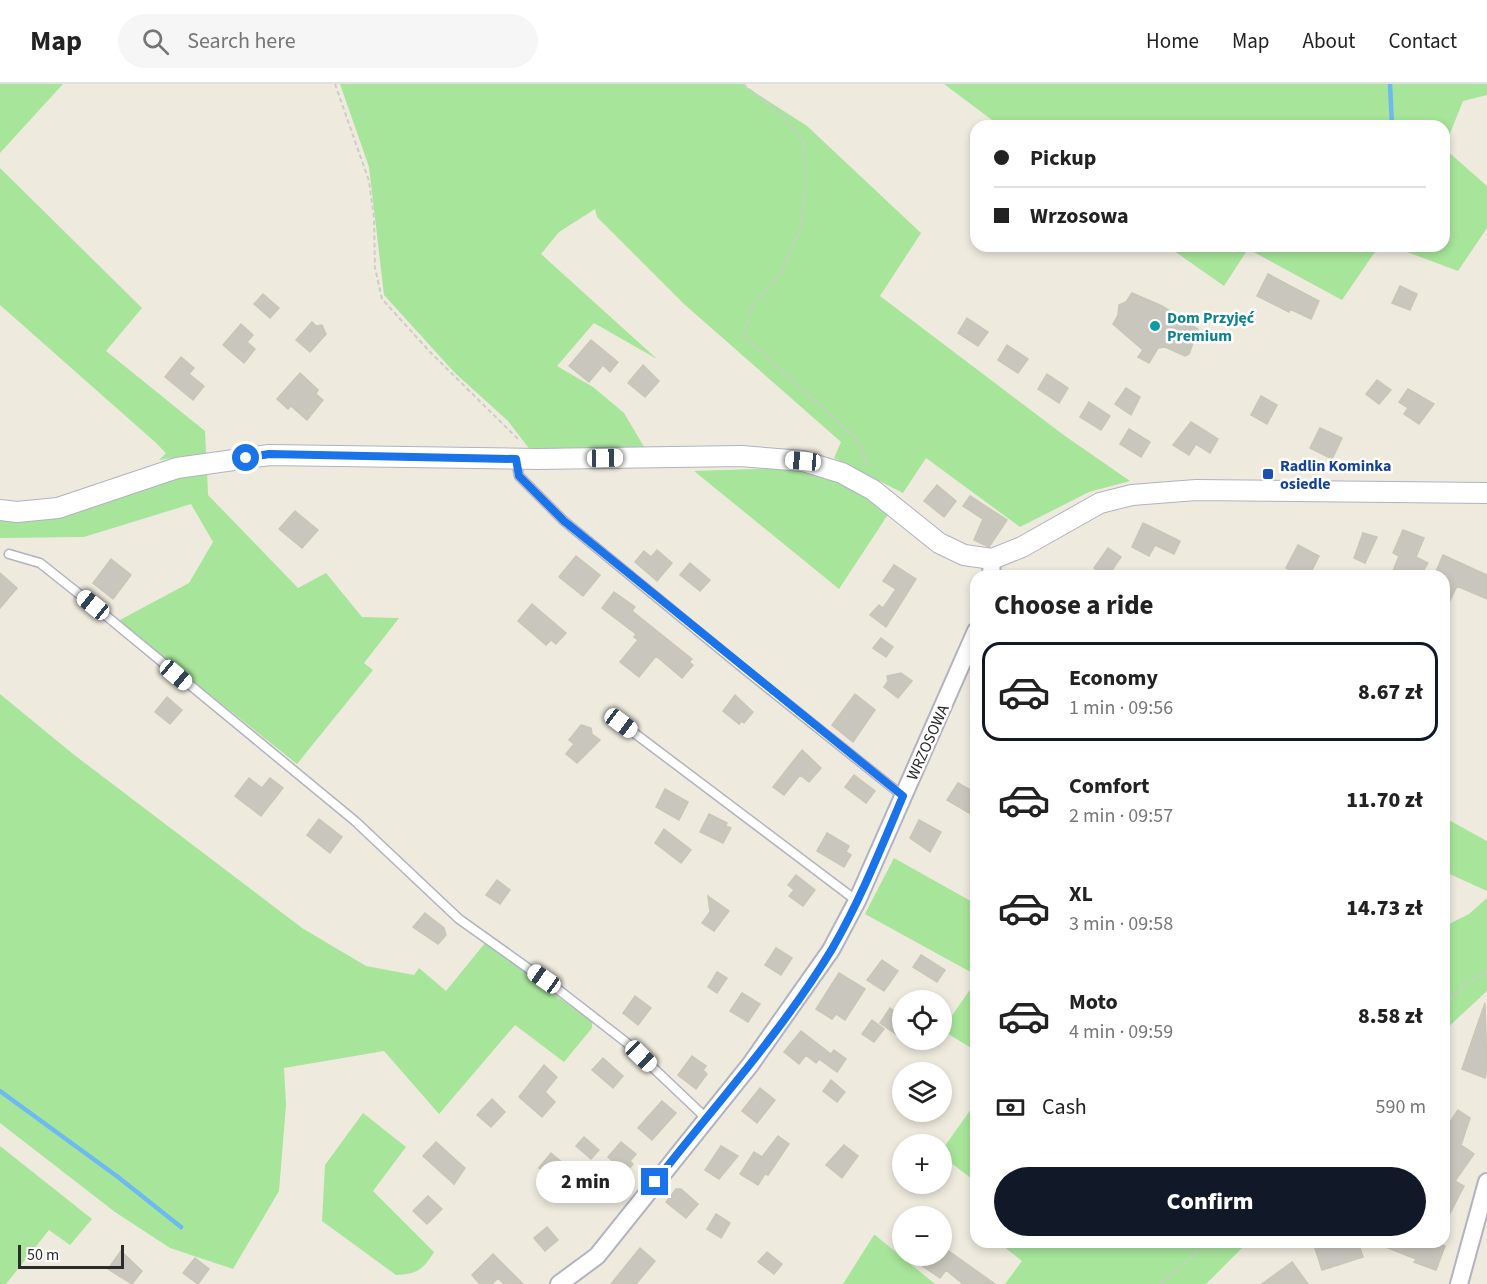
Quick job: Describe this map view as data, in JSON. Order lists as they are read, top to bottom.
{
  "streets": {
    "street": ["WRZOSOWA"]
  },
  "places": {
    "other": ["Dom Przyjęć Premium"],
    "transit": ["Radlin Kominka osiedle"]
  },
  "scale_bar": "50 m",
  "page": {
    "header": "Map",
    "search": "Search here",
    "nav": [
      "Home",
      "Map",
      "About",
      "Contact"
    ],
    "banner": ["Pickup", "Wrzosowa"],
    "heading": "Choose a ride",
    "list": [
      {
        "name": "Economy",
        "note": "1 min · 09:56",
        "value": "8.67 zł"
      },
      {
        "name": "Comfort",
        "note": "2 min · 09:57",
        "value": "11.70 zł"
      },
      {
        "name": "XL",
        "note": "3 min · 09:58",
        "value": "14.73 zł"
      },
      {
        "name": "Moto",
        "note": "4 min · 09:59",
        "value": "8.58 zł"
      }
    ],
    "map_buttons": ["+", "−"],
    "pay": ["Cash", "590 m"],
    "buttons": "Confirm",
    "bubble": "2 min",
    "scale": "50 m"
  }
}
